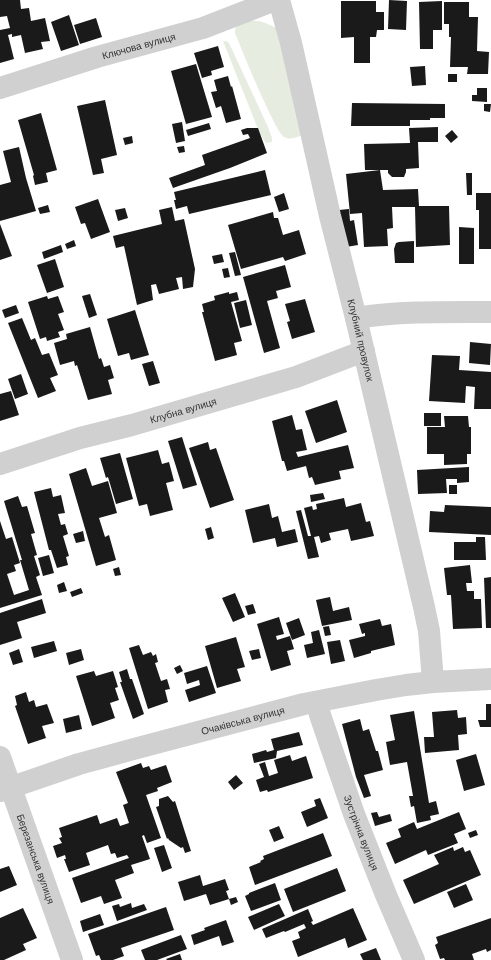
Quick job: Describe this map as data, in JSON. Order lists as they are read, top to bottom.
{
  "streets": {
    "street": [
      "Ключова вулиця",
      "Клубний провулок",
      "Клубна вулиця",
      "Очаківська вулиця",
      "Зустрічна вулиця",
      "Березанська вулиця"
    ]
  },
  "crossings": [
    ["Клубний провулок", "Клубна вулиця"],
    ["Клубний провулок", "Очаківська вулиця"],
    ["Очаківська вулиця", "Зустрічна вулиця"],
    ["Очаківська вулиця", "Березанська вулиця"]
  ]
}
